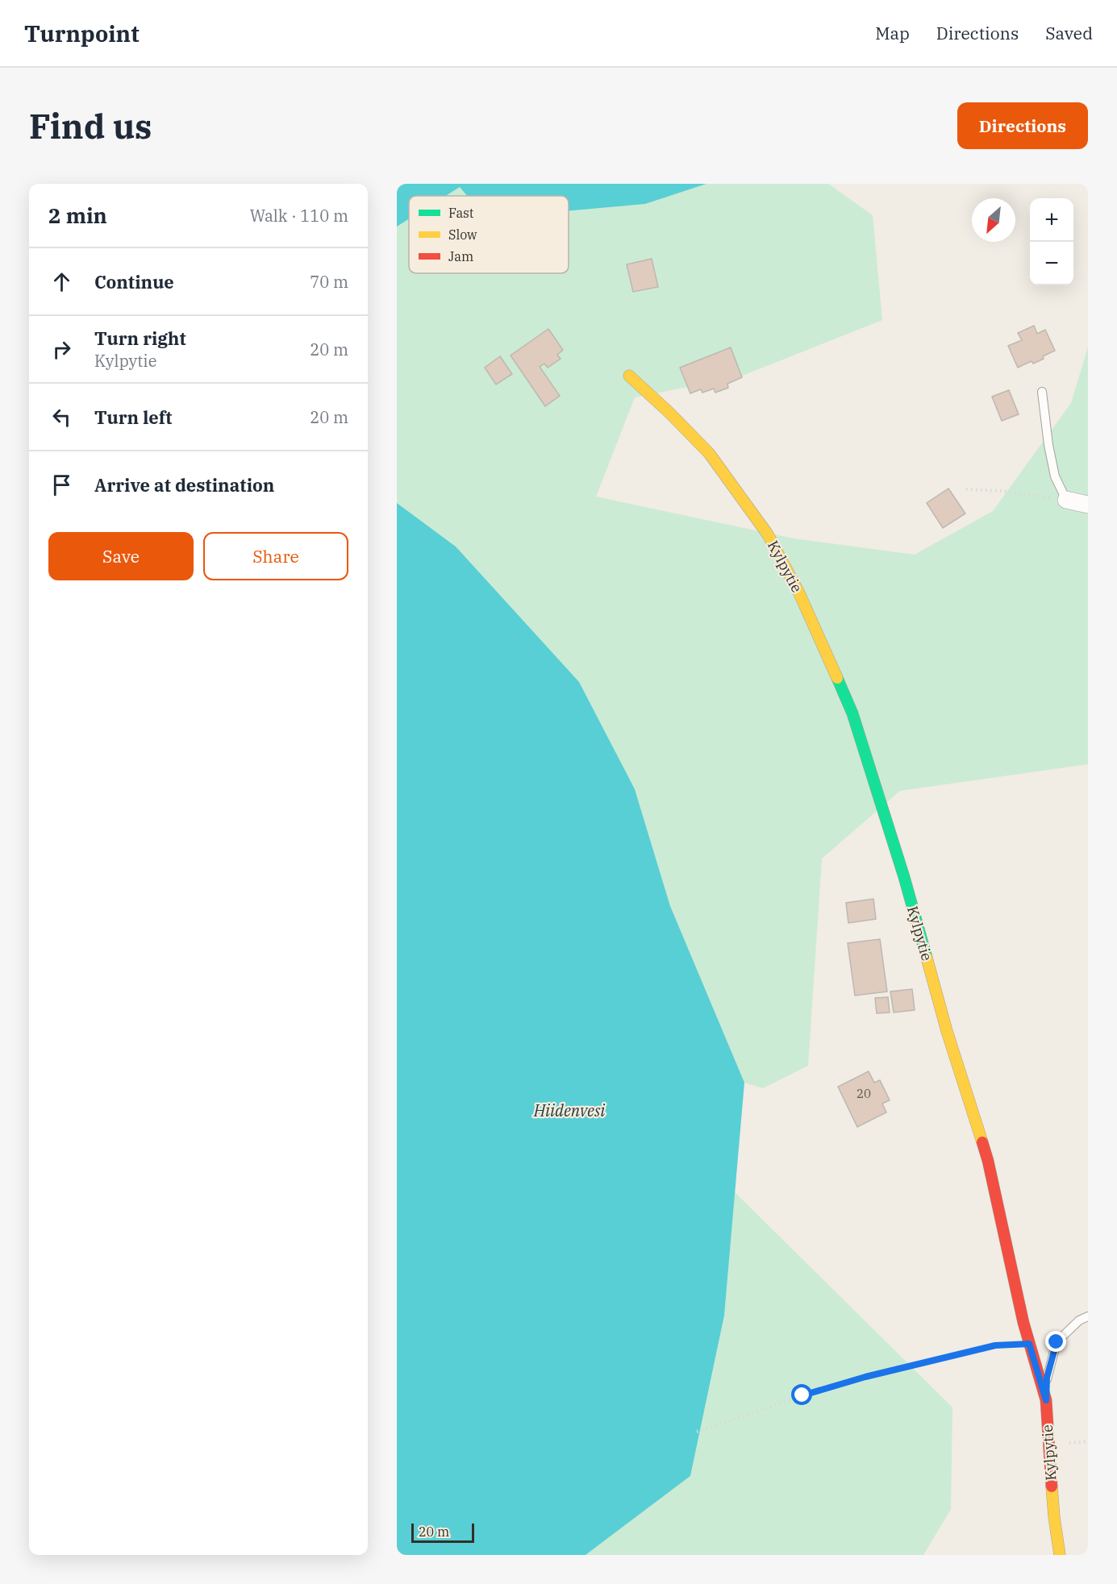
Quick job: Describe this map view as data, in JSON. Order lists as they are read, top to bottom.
{
  "streets": {
    "street": ["Kylpytie"]
  },
  "water": ["Hiidenvesi"],
  "house_numbers": ["20"],
  "legend": ["Fast", "Slow", "Jam"],
  "scale_bar": "20 m",
  "north": "bottom left",
  "page": {
    "header": "Turnpoint",
    "nav": ["Map", "Directions", "Saved"],
    "buttons": [
      "Directions",
      ["Save", "Share"]
    ],
    "title": "Find us",
    "heading": ["2 min", "Walk · 110 m"],
    "map_buttons": ["+", "−"],
    "list": [
      ["Continue", "70 m"],
      ["Turn right", "Kylpytie", "20 m"],
      ["Turn left", "20 m"],
      "Arrive at destination"
    ],
    "scale": "20 m"
  }
}
